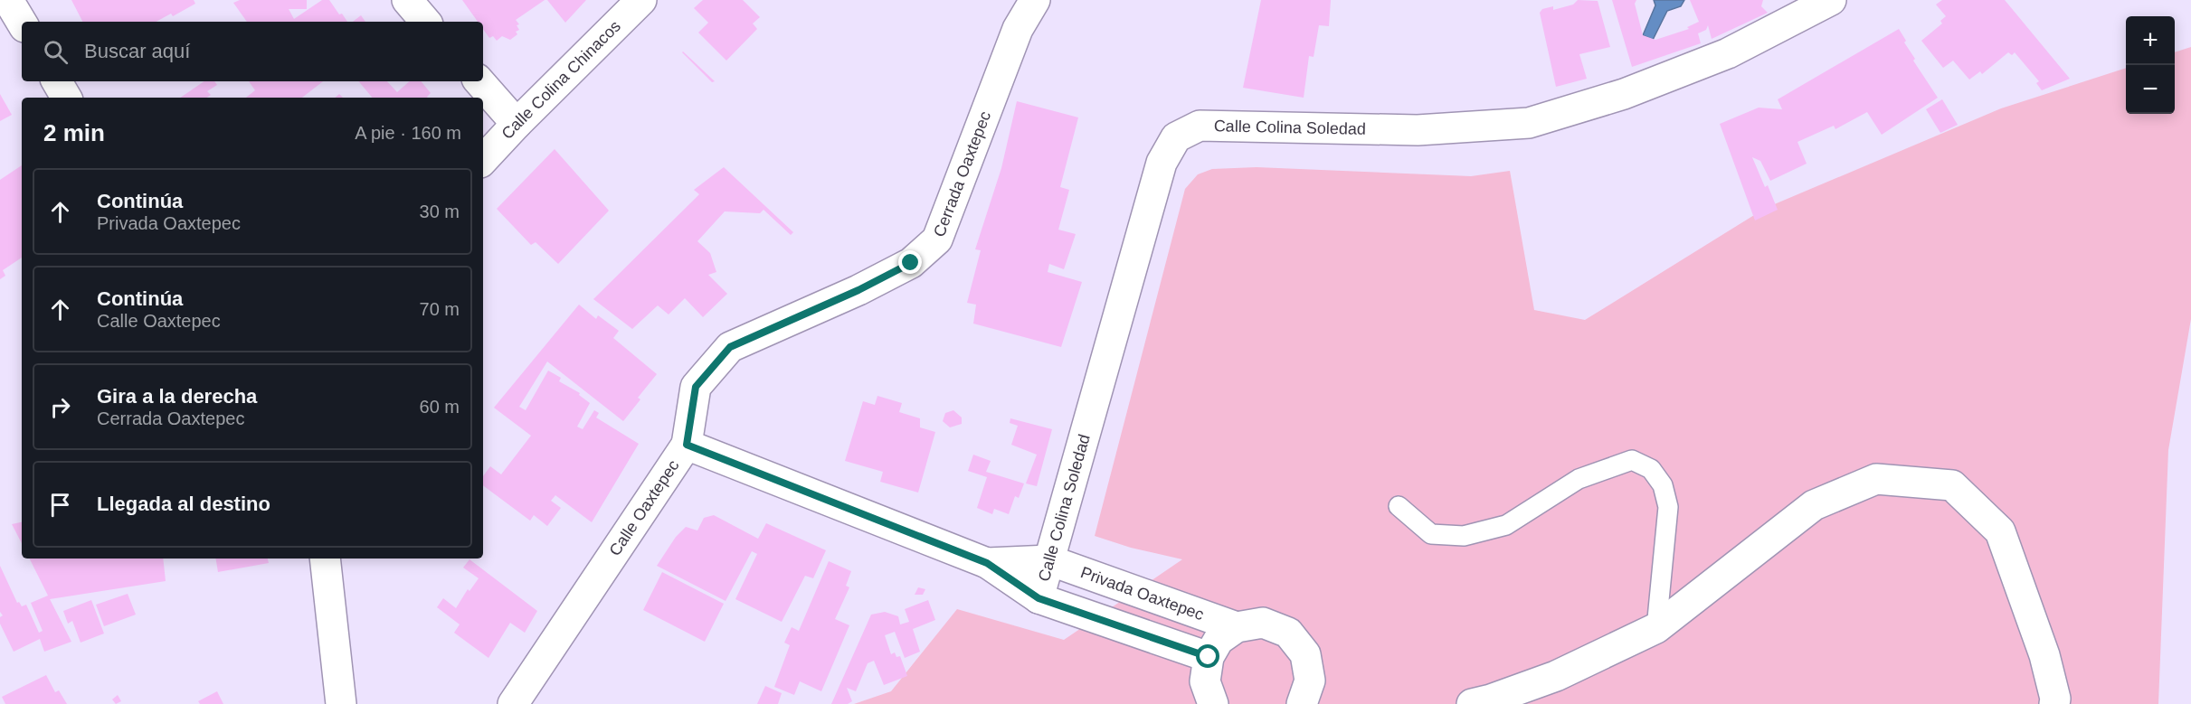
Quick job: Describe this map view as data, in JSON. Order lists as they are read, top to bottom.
{
  "streets": {
    "street": [
      "Calle Colina Chinacos",
      "Calle Colina Soledad",
      "Cerrada Oaxtepec",
      "Calle Oaxtepec",
      "Privada Oaxtepec"
    ]
  },
  "crossings": [
    ["Calle Colina Soledad", "Calle Oaxtepec"],
    ["Calle Colina Soledad", "Privada Oaxtepec"],
    ["Cerrada Oaxtepec", "Calle Oaxtepec"],
    ["Calle Oaxtepec", "Privada Oaxtepec"]
  ],
  "page": {
    "map_buttons": ["+", "−"],
    "search": "Buscar aquí",
    "heading": ["2 min", "A pie · 160 m"],
    "list": [
      ["Continúa", "Privada Oaxtepec", "30 m"],
      ["Continúa", "Calle Oaxtepec", "70 m"],
      ["Gira a la derecha", "Cerrada Oaxtepec", "60 m"],
      "Llegada al destino"
    ]
  }
}
